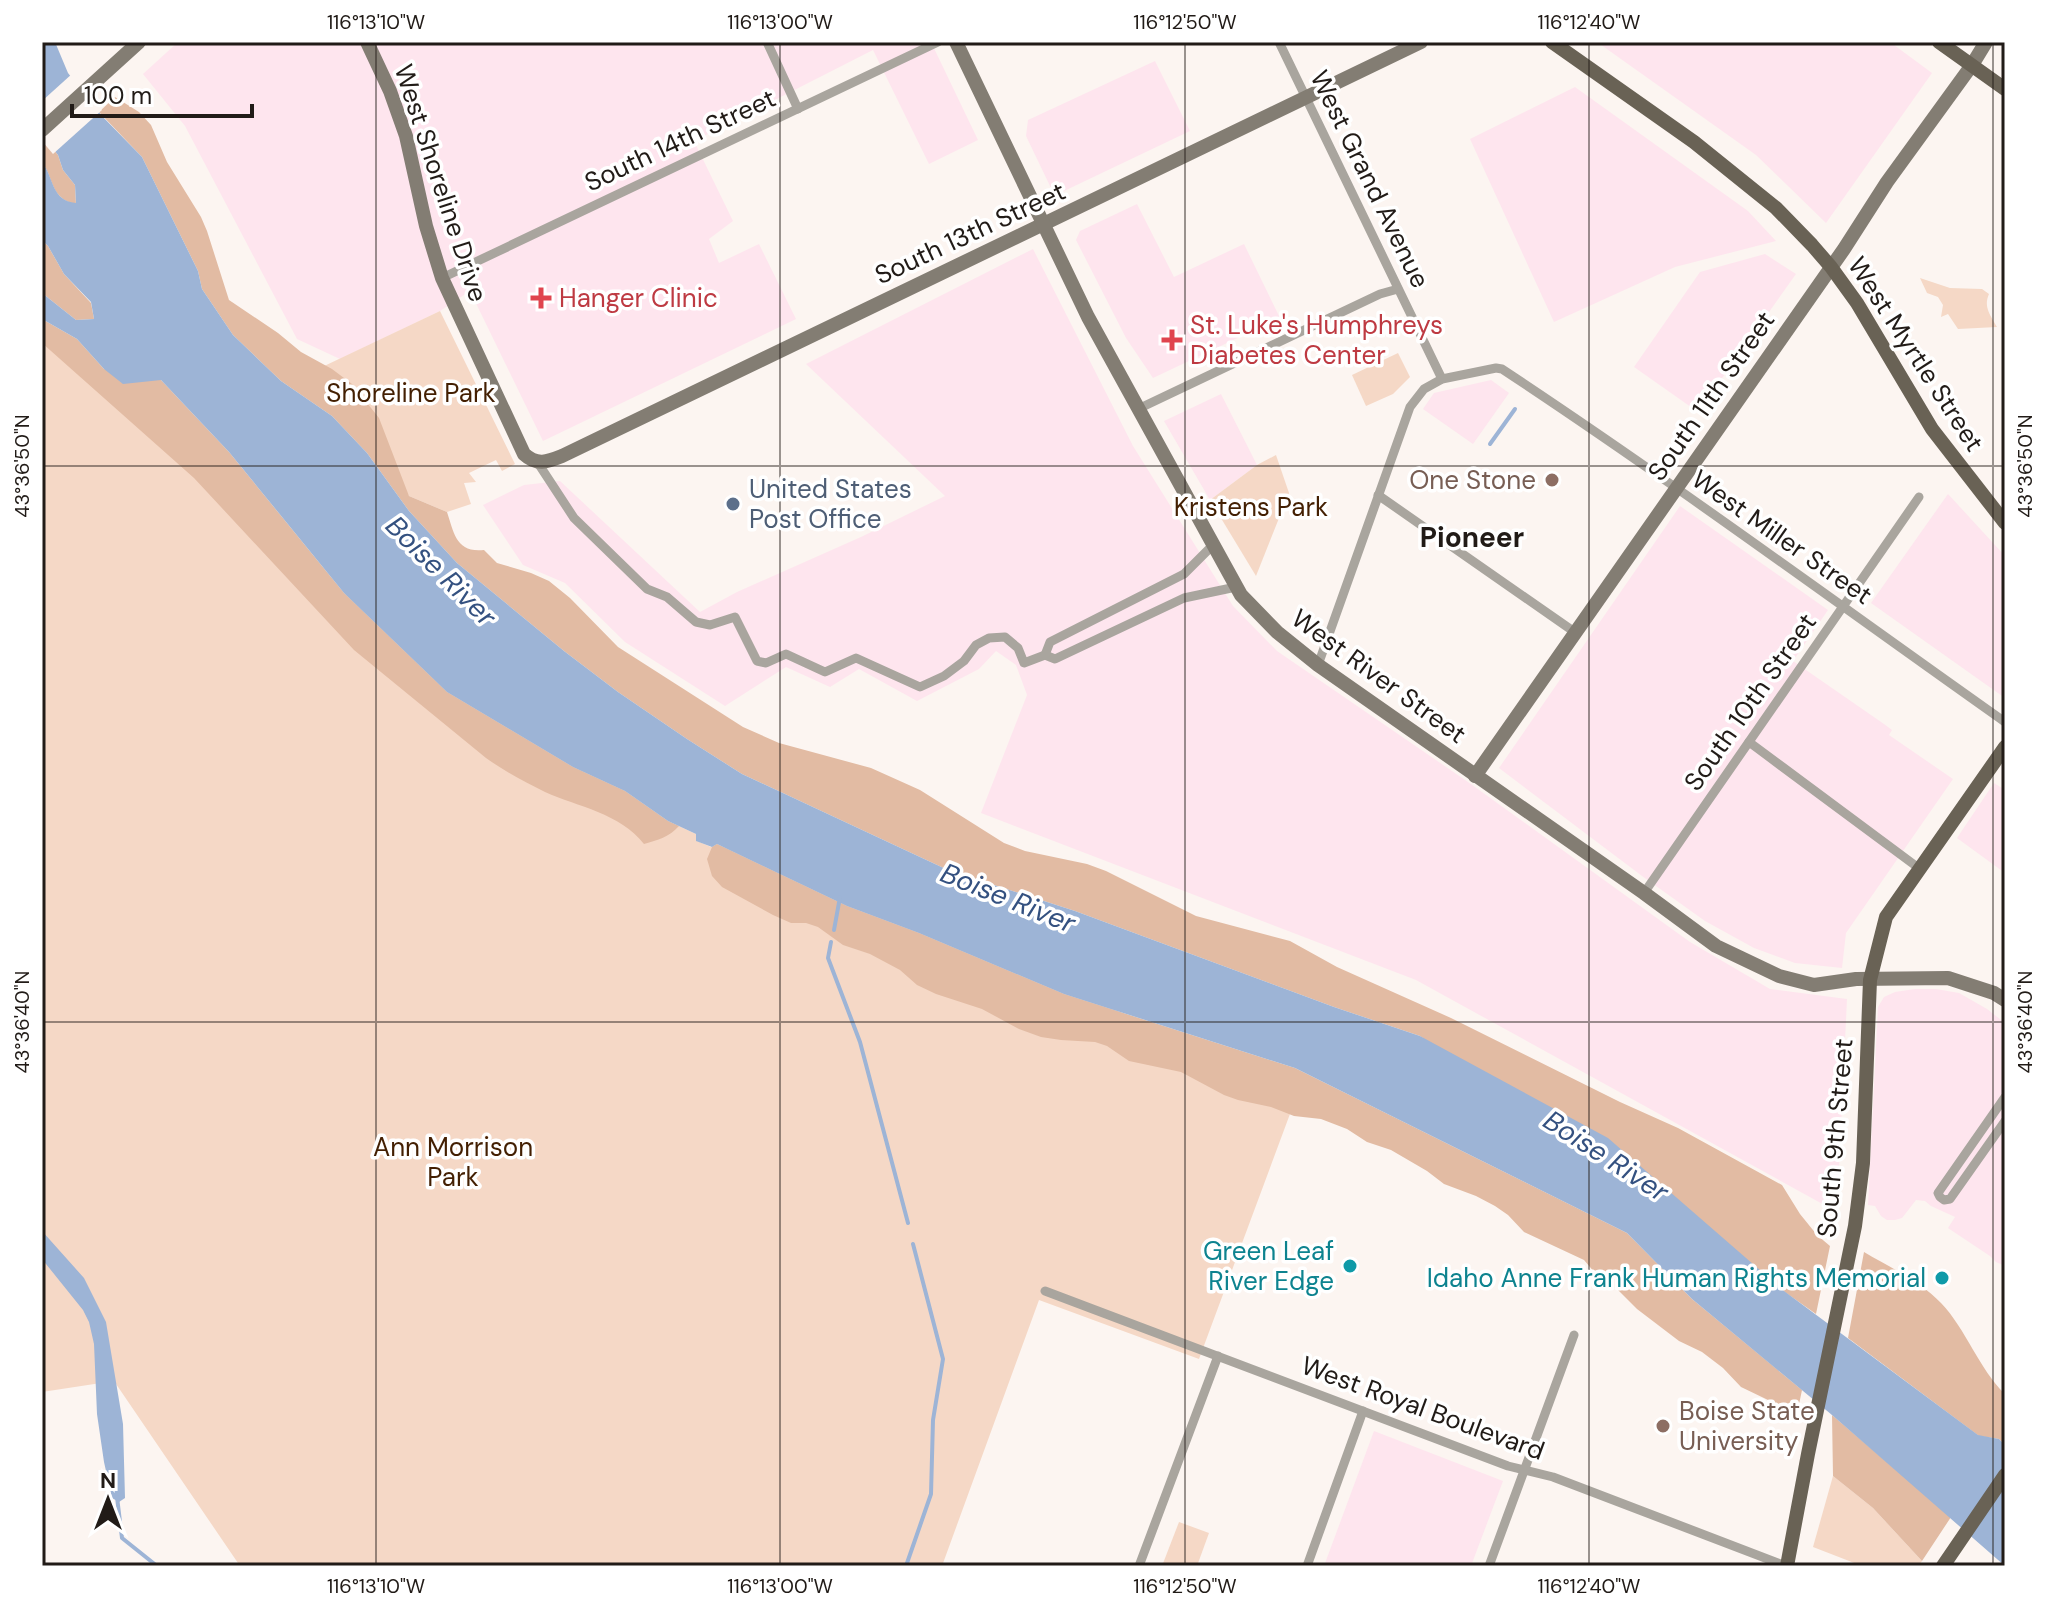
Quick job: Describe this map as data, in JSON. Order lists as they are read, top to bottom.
{
  "streets": {
    "main road": ["West Myrtle Street", "South 9th Street"],
    "street": [
      "South 14th Street",
      "West Grand Avenue",
      "West Shoreline Drive",
      "South 13th Street",
      "South 11th Street",
      "West Miller Street",
      "West River Street",
      "South 10th Street",
      "West Royal Boulevard"
    ]
  },
  "crossings": [
    ["South 14th Street", "West Shoreline Drive"],
    ["West Grand Avenue", "South 13th Street"],
    ["West Grand Avenue", "West Miller Street"],
    ["West Shoreline Drive", "South 13th Street"],
    ["South 13th Street", "West River Street"],
    ["West Myrtle Street", "South 11th Street"],
    ["South 11th Street", "West Miller Street"],
    ["South 11th Street", "West River Street"],
    ["West Miller Street", "South 10th Street"],
    ["West River Street", "South 10th Street"],
    ["West River Street", "South 9th Street"],
    ["South 9th Street", "West Royal Boulevard"]
  ],
  "districts": ["Pioneer"],
  "water": ["Boise River"],
  "parks": ["Shoreline Park", "Kristens Park", "Ann Morrison Park"],
  "places": {
    "health": ["Hanger Clinic", "St. Luke's Humphreys Diabetes Center"],
    "other": [
      "One Stone",
      "United States Post Office",
      "Green Leaf River Edge",
      "Idaho Anne Frank Human Rights Memorial",
      "Boise State University"
    ]
  },
  "scale_bar": "100 m",
  "north": "top",
  "coordinates": [
    "116°13'10\"W",
    "116°13'00\"W",
    "116°12'50\"W",
    "116°12'40\"W",
    "43°36'50\"N",
    "43°36'40\"N"
  ]
}
